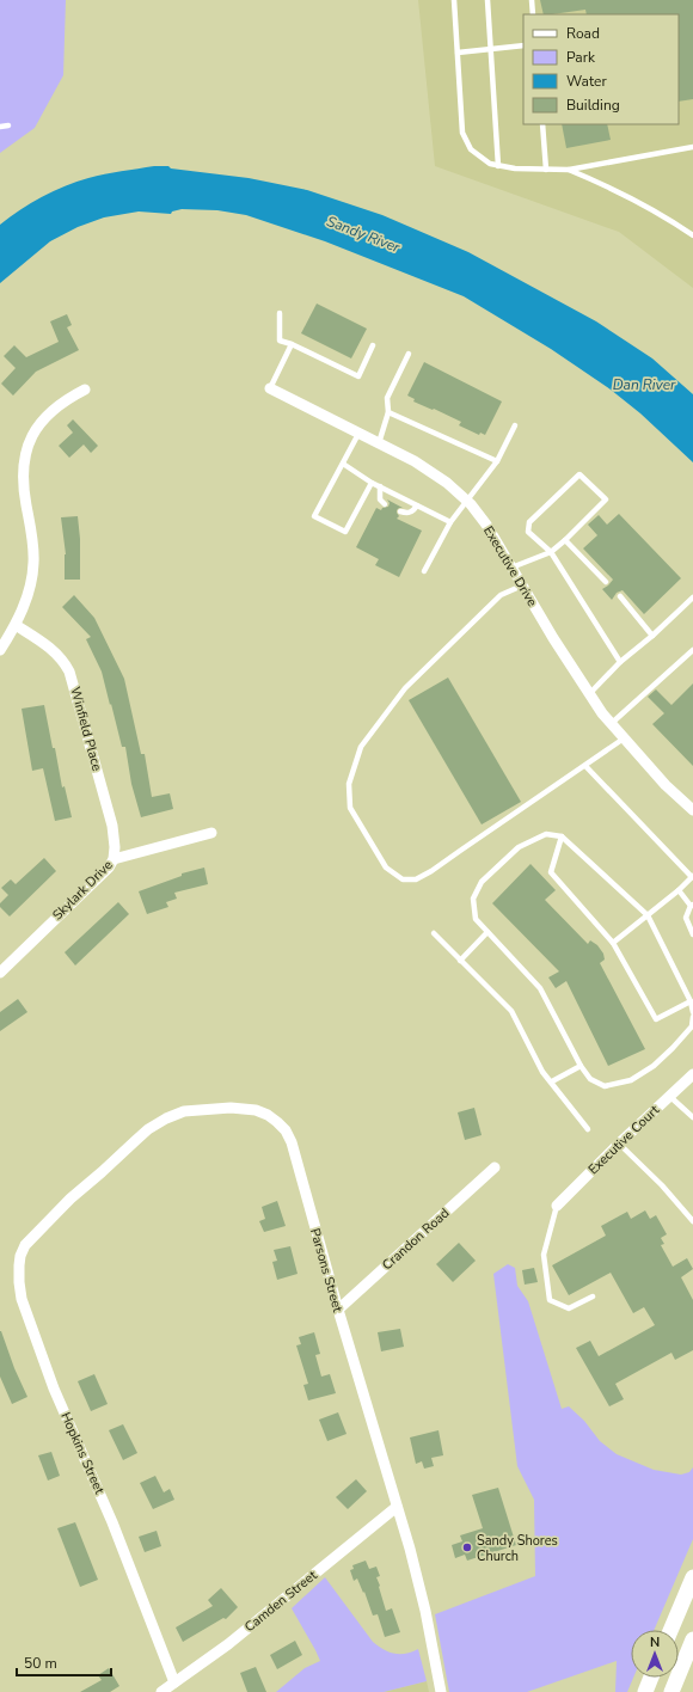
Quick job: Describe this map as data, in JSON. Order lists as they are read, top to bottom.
{
  "streets": {
    "street": [
      "Executive Drive",
      "Winfield Place",
      "Skylark Drive",
      "Executive Court",
      "Crandon Road",
      "Parsons Street",
      "Hopkins Street",
      "Camden Street"
    ]
  },
  "crossings": [
    ["Winfield Place", "Skylark Drive"],
    ["Crandon Road", "Parsons Street"],
    ["Parsons Street", "Hopkins Street"],
    ["Parsons Street", "Camden Street"],
    ["Hopkins Street", "Camden Street"]
  ],
  "water": ["Sandy River", "Dan River"],
  "places": ["Sandy Shores Church"],
  "legend": [
    "Road",
    "Park",
    "Water",
    "Building"
  ],
  "scale_bar": "50 m",
  "north": "top"
}
